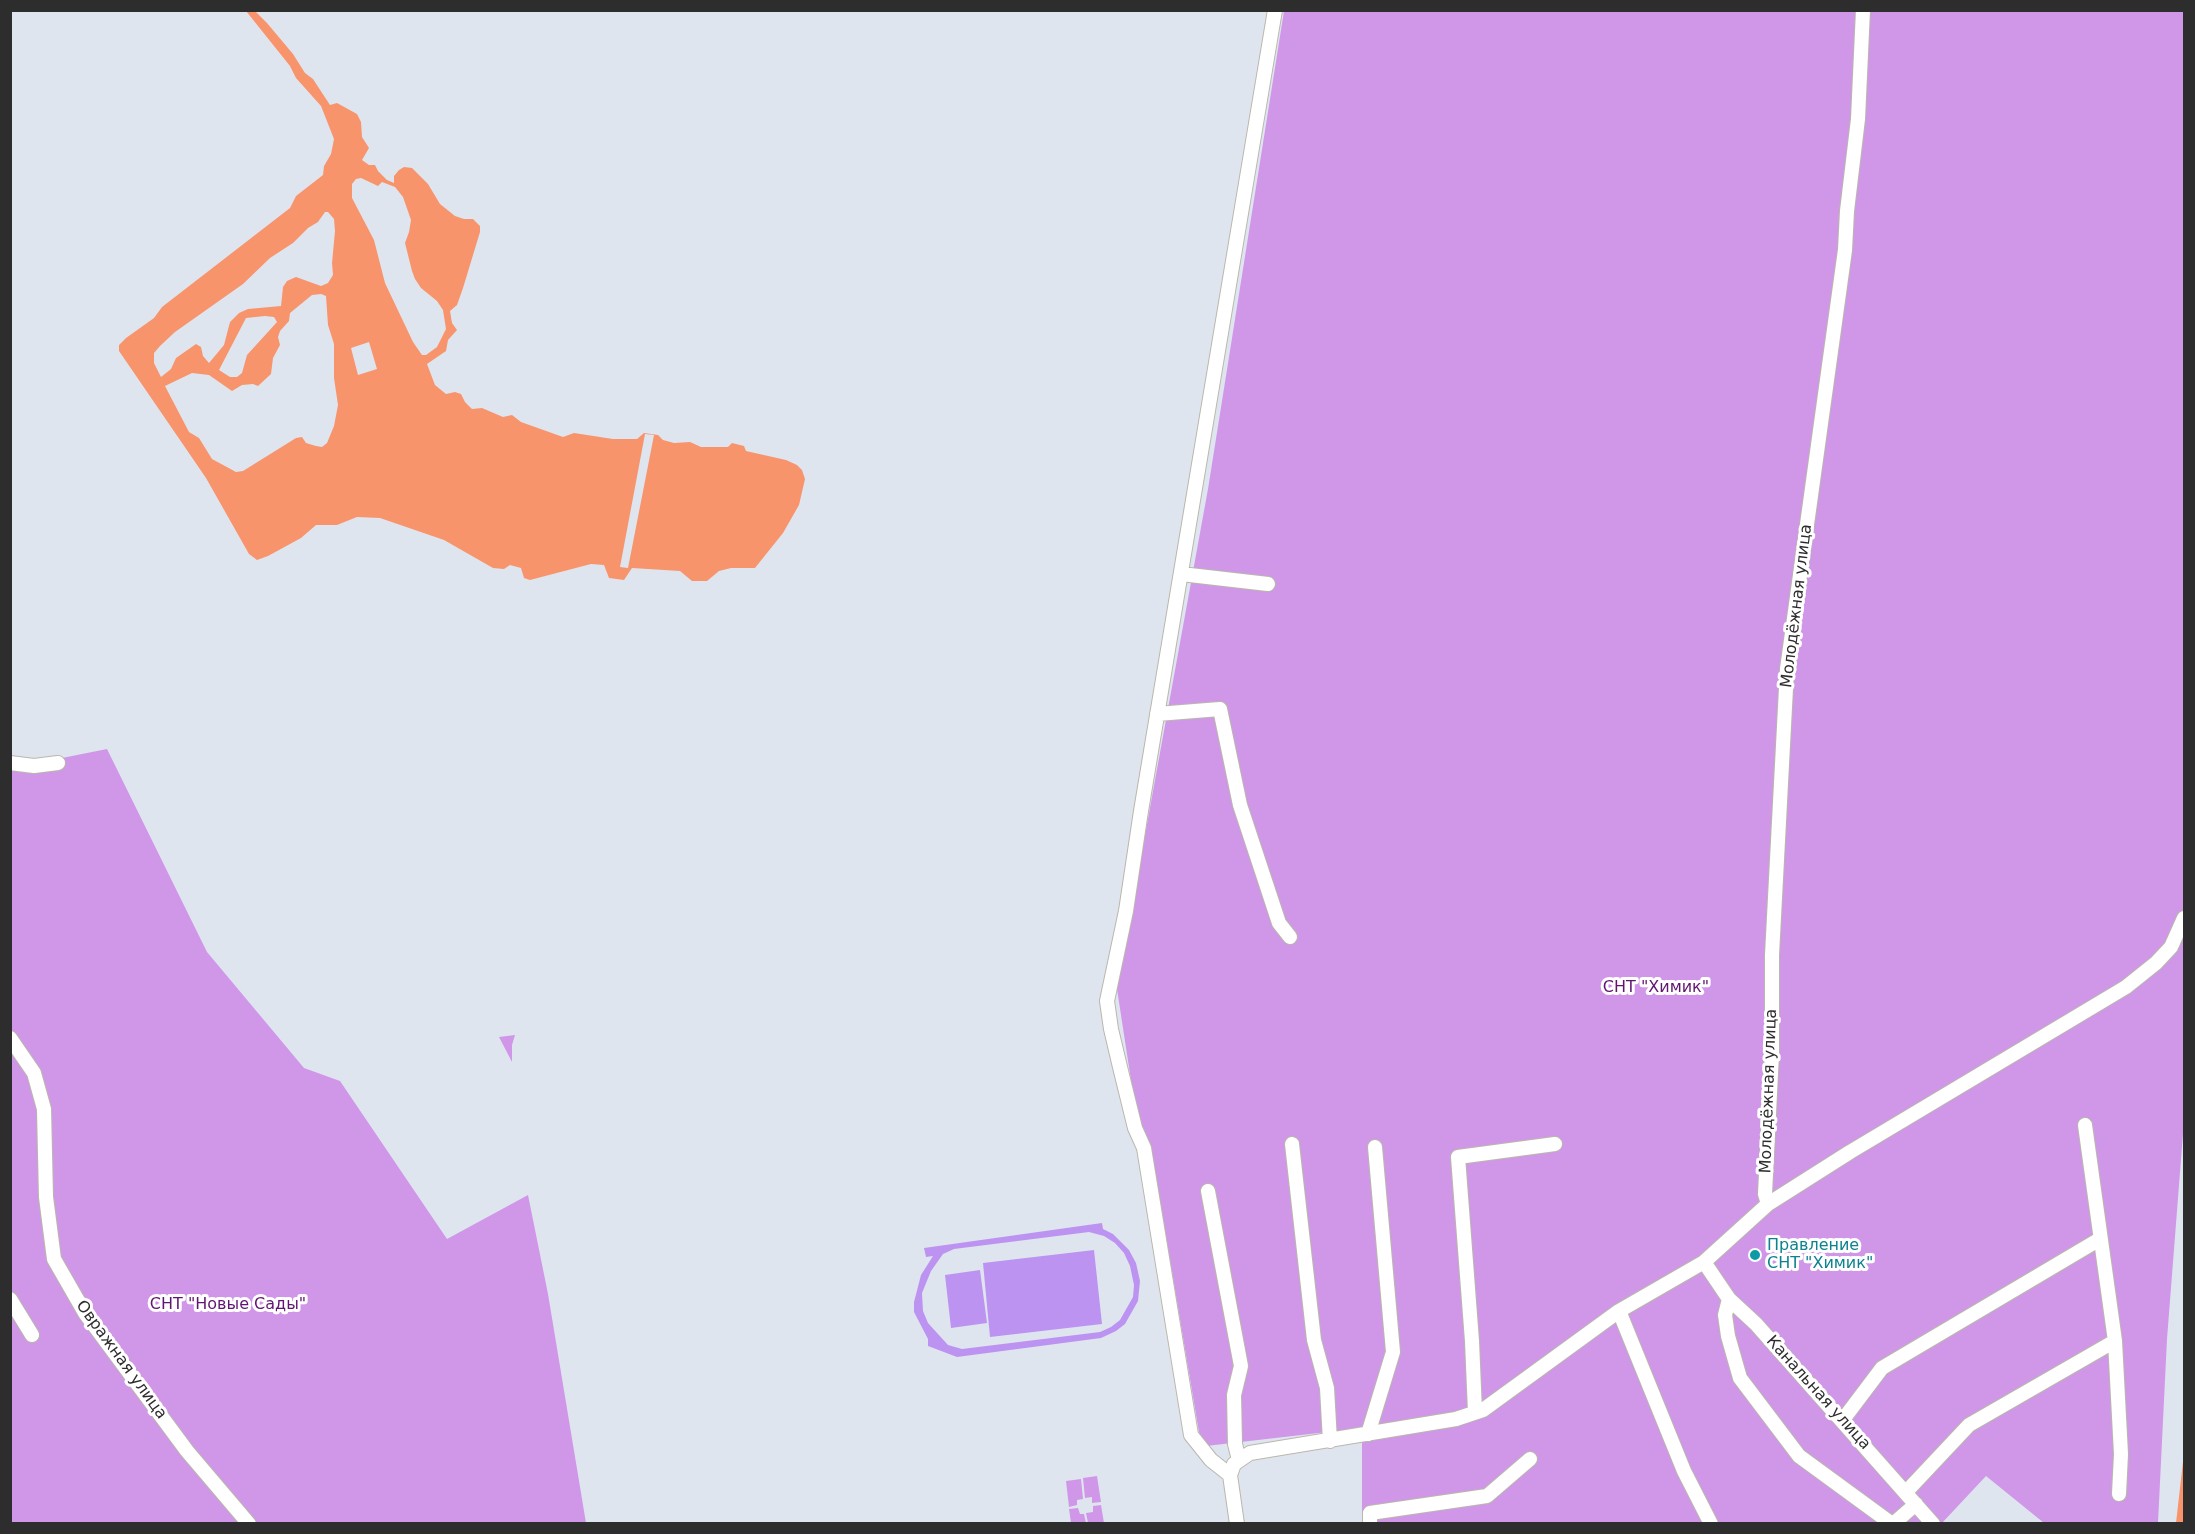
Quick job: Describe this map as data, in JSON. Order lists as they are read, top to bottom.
{
  "streets": {
    "street": ["Молодёжная улица", "Овражная улица", "Канальная улица"]
  },
  "parks": ["СНТ \"Химик\"", "СНТ \"Новые Сады\""],
  "places": ["Правление СНТ \"Химик\""]
}
